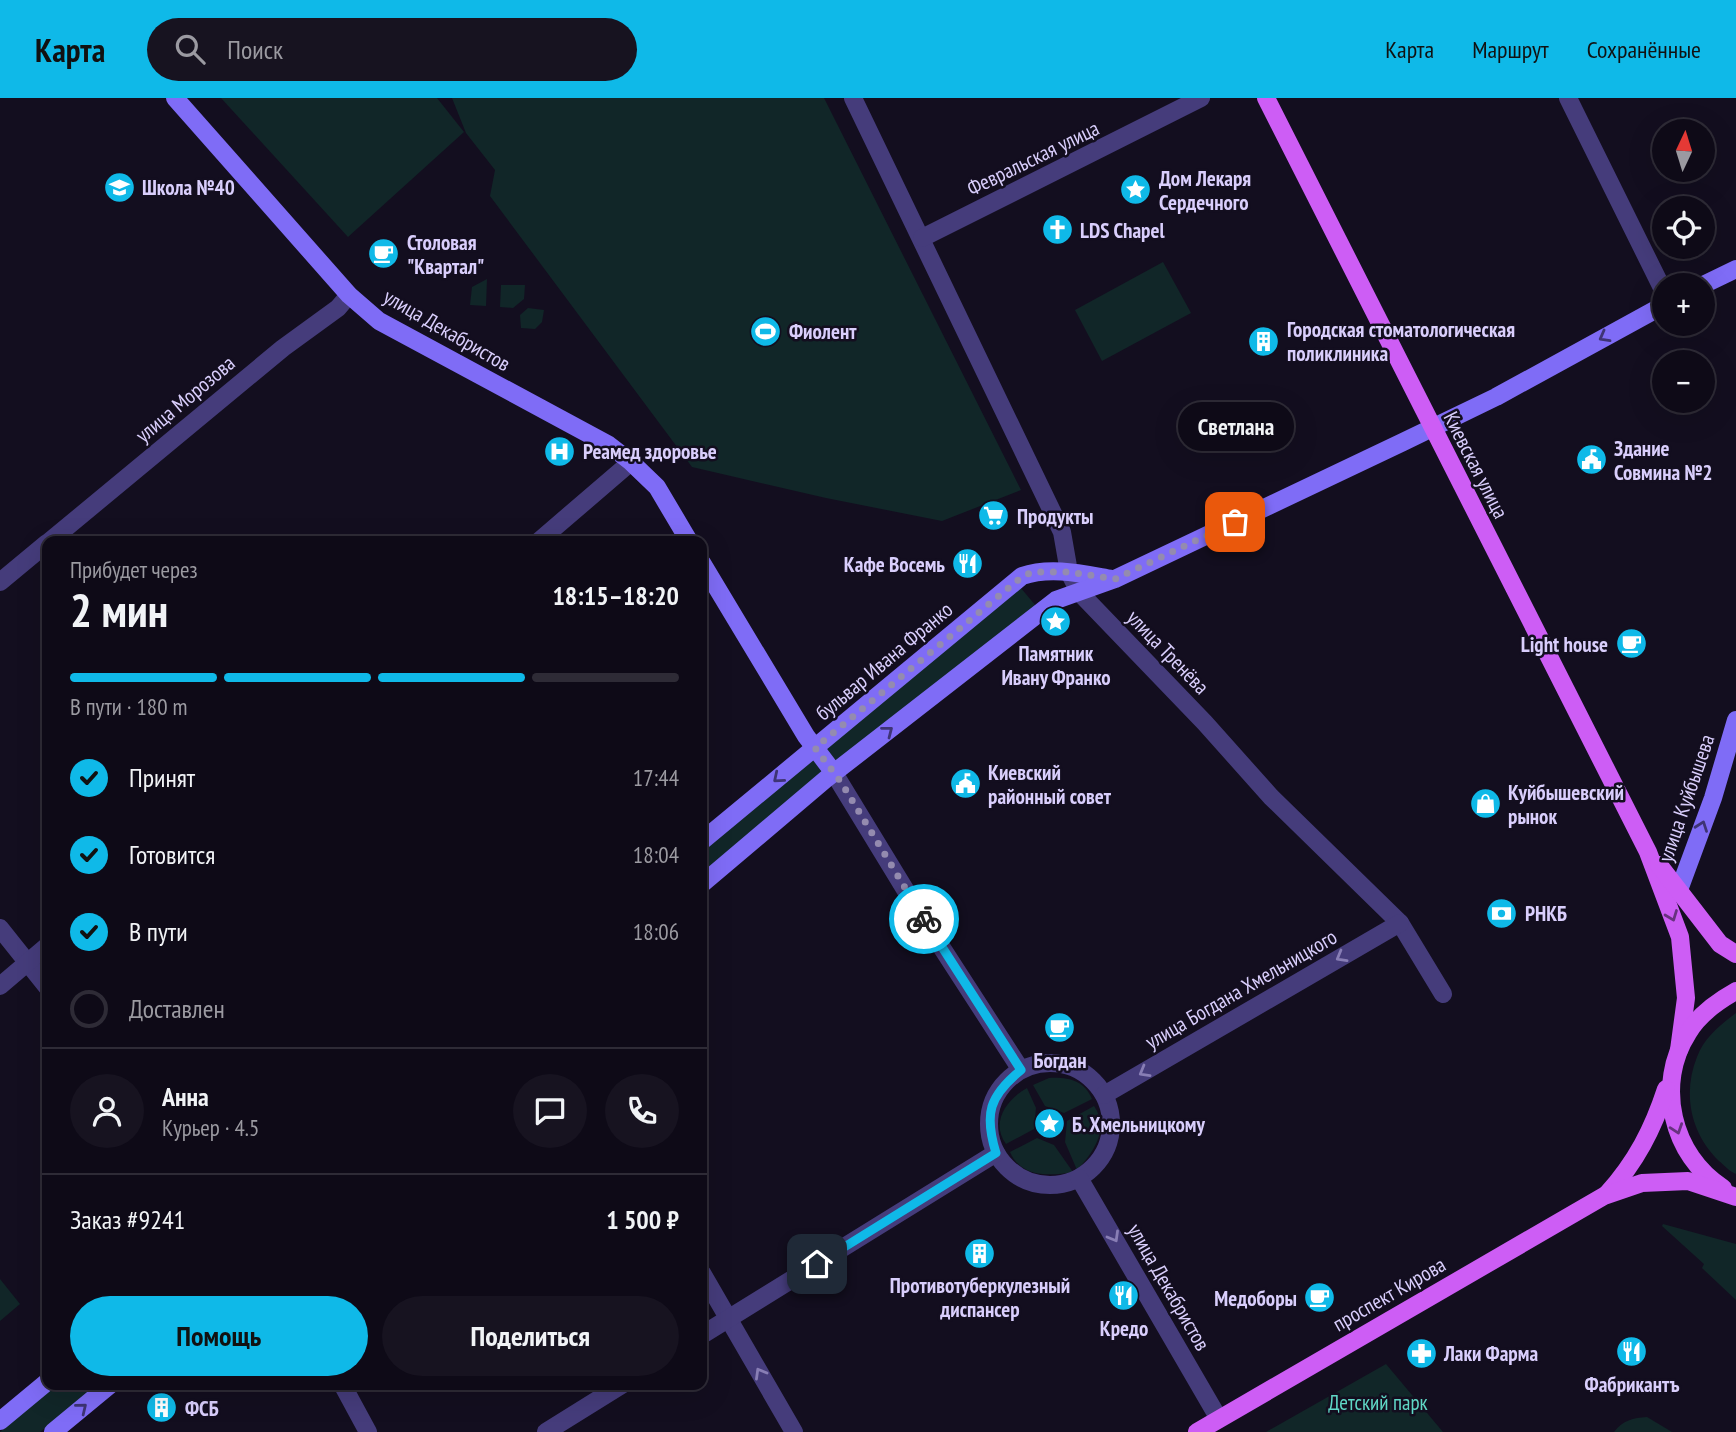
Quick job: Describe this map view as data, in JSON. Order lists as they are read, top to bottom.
{
  "streets": {
    "main road": ["Киевская улица", "проспект Кирова"],
    "street": [
      "Февральская улица",
      "улица Декабристов",
      "улица Морозова",
      "улица Тренёва",
      "бульвар Ивана Франко",
      "улица Куйбышева",
      "улица Богдана Хмельницкого"
    ]
  },
  "crossings": [
    ["Февральская улица", "улица Тренёва"],
    ["улица Декабристов", "улица Морозова"],
    ["улица Декабристов", "улица Богдана Хмельницкого"],
    ["улица Декабристов", "проспект Кирова"],
    ["Киевская улица", "улица Куйбышева"],
    ["улица Тренёва", "бульвар Ивана Франко"],
    ["улица Тренёва", "улица Богдана Хмельницкого"]
  ],
  "one_way": ["улица Куйбышева", "улица Богдана Хмельницкого"],
  "parks": ["Детский парк"],
  "places": {
    "school or university": ["Школа №40"],
    "place": ["Дом Лекаря Сердечного", "Памятник Ивану Франко", "Б. Хмельницкому"],
    "church": ["LDS Chapel"],
    "cafe": [
      "Столовая \"Квартал\"",
      "Light house",
      "Богдан",
      "Медоборы"
    ],
    "sports": ["Фиолент"],
    "building": ["Городская стоматологическая поликлиника", "Противотуберкулезный диспансер", "ФСБ"],
    "hospital": ["Реамед здоровье"],
    "public building": ["Здание Совмина №2", "Киевский районный совет"],
    "supermarket": ["Продукты"],
    "other": ["Светлана"],
    "restaurant": ["Кафе Восемь", "Кредо", "Фабрикантъ"],
    "shop": ["Куйбышевский рынок"],
    "bank": ["РНКБ"],
    "pharmacy": ["Лаки Фарма"]
  },
  "north": "top",
  "page": {
    "header": "Карта",
    "search": "Поиск",
    "nav": ["Карта", "Маршрут", "Сохранённые"],
    "map_buttons": ["+", "−"],
    "bubble": "Светлана",
    "heading": ["2 мин", "Прибудет через", "18:15–18:20"],
    "panel": [
      "Анна",
      "Курьер · 4.5",
      "Заказ #9241",
      "1 500 ₽"
    ],
    "bar": "В пути · 180 m",
    "list": [
      ["Принят", "17:44"],
      ["Готовится", "18:04"],
      ["В пути", "18:06"],
      "Доставлен"
    ],
    "buttons": ["Помощь", "Поделиться"]
  }
}
